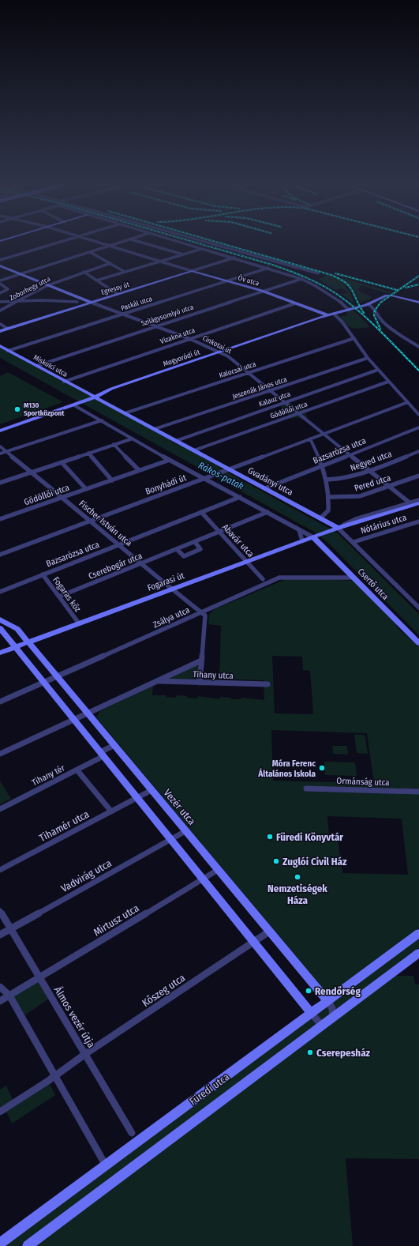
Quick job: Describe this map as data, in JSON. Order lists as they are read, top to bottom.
{
  "streets": {
    "street": [
      "Öv utca",
      "Zoborhegy utca",
      "Egressy út",
      "Paskál utca",
      "Szilágysomlyó utca",
      "Vízakna utca",
      "Cinkotai út",
      "Mogyoródi út",
      "Miskolci utca",
      "Kalocsai utca",
      "Jeszenák János utca",
      "Kalauz utca",
      "Gödöllői utca",
      "Bazsarózsa utca",
      "Negyed utca",
      "Gvadányi utca",
      "Pered utca",
      "Bonyhádi út",
      "Fischer István utca",
      "Nótárius utca",
      "Abavár utca",
      "Cserebogár utca",
      "Fogarasi út",
      "Csertő utca",
      "Fogaras köz",
      "Zsálya utca",
      "Tihany utca",
      "Tihany tér",
      "Ormánság utca",
      "Vezér utca",
      "Tihamér utca",
      "Vadvirág utca",
      "Mirtusz utca",
      "Kőszeg utca",
      "Álmos vezér útja",
      "Füredi utca"
    ]
  },
  "crossings": [
    ["Öv utca", "Egressy út"],
    ["Öv utca", "Paskál utca"],
    ["Öv utca", "Szilágysomlyó utca"],
    ["Öv utca", "Vízakna utca"],
    ["Öv utca", "Mogyoródi út"],
    ["Zoborhegy utca", "Cinkotai út"],
    ["Egressy út", "Cinkotai út"],
    ["Paskál utca", "Cinkotai út"],
    ["Paskál utca", "Miskolci utca"],
    ["Szilágysomlyó utca", "Cinkotai út"],
    ["Szilágysomlyó utca", "Miskolci utca"],
    ["Vízakna utca", "Cinkotai út"],
    ["Vízakna utca", "Miskolci utca"],
    ["Cinkotai út", "Mogyoródi út"],
    ["Cinkotai út", "Kalocsai utca"],
    ["Cinkotai út", "Jeszenák János utca"],
    ["Cinkotai út", "Kalauz utca"],
    ["Cinkotai út", "Gödöllői utca"],
    ["Cinkotai út", "Bazsarózsa utca"],
    ["Cinkotai út", "Negyed utca"],
    ["Cinkotai út", "Pered utca"],
    ["Cinkotai út", "Bonyhádi út"],
    ["Cinkotai út", "Fogarasi út"],
    ["Mogyoródi út", "Miskolci utca"],
    ["Mogyoródi út", "Gvadányi utca"],
    ["Miskolci utca", "Gvadányi utca"],
    ["Kalocsai utca", "Gvadányi utca"],
    ["Jeszenák János utca", "Gvadányi utca"],
    ["Kalauz utca", "Gvadányi utca"],
    ["Gödöllői utca", "Gvadányi utca"],
    ["Gödöllői utca", "Fischer István utca"],
    ["Bazsarózsa utca", "Gvadányi utca"],
    ["Bazsarózsa utca", "Fischer István utca"],
    ["Bazsarózsa utca", "Abavár utca"],
    ["Bazsarózsa utca", "Fogaras köz"],
    ["Gvadányi utca", "Bonyhádi út"],
    ["Gvadányi utca", "Nótárius utca"],
    ["Gvadányi utca", "Fogarasi út"],
    ["Bonyhádi út", "Fischer István utca"],
    ["Fischer István utca", "Cserebogár utca"],
    ["Fischer István utca", "Fogarasi út"],
    ["Fischer István utca", "Zsálya utca"],
    ["Fischer István utca", "Tihany utca"],
    ["Abavár utca", "Cserebogár utca"],
    ["Abavár utca", "Fogarasi út"],
    ["Cserebogár utca", "Fogaras köz"],
    ["Fogarasi út", "Csertő utca"],
    ["Fogarasi út", "Fogaras köz"],
    ["Fogarasi út", "Vezér utca"],
    ["Csertő utca", "Zsálya utca"],
    ["Zsálya utca", "Tihany utca"],
    ["Zsálya utca", "Vezér utca"],
    ["Tihany utca", "Vezér utca"],
    ["Tihany tér", "Vezér utca"],
    ["Vezér utca", "Tihamér utca"],
    ["Vezér utca", "Vadvirág utca"],
    ["Vezér utca", "Mirtusz utca"],
    ["Vezér utca", "Kőszeg utca"],
    ["Vezér utca", "Füredi utca"],
    ["Vadvirág utca", "Álmos vezér útja"],
    ["Mirtusz utca", "Álmos vezér útja"],
    ["Kőszeg utca", "Álmos vezér útja"]
  ],
  "water": ["Rákos-patak"],
  "places": [
    "M130 Sportközpont",
    "Móra Ferenc Általános Iskola",
    "Füredi Könyvtár",
    "Zuglói Civil Ház",
    "Nemzetiségek Háza",
    "Rendőrség",
    "Cserepesház"
  ]
}
